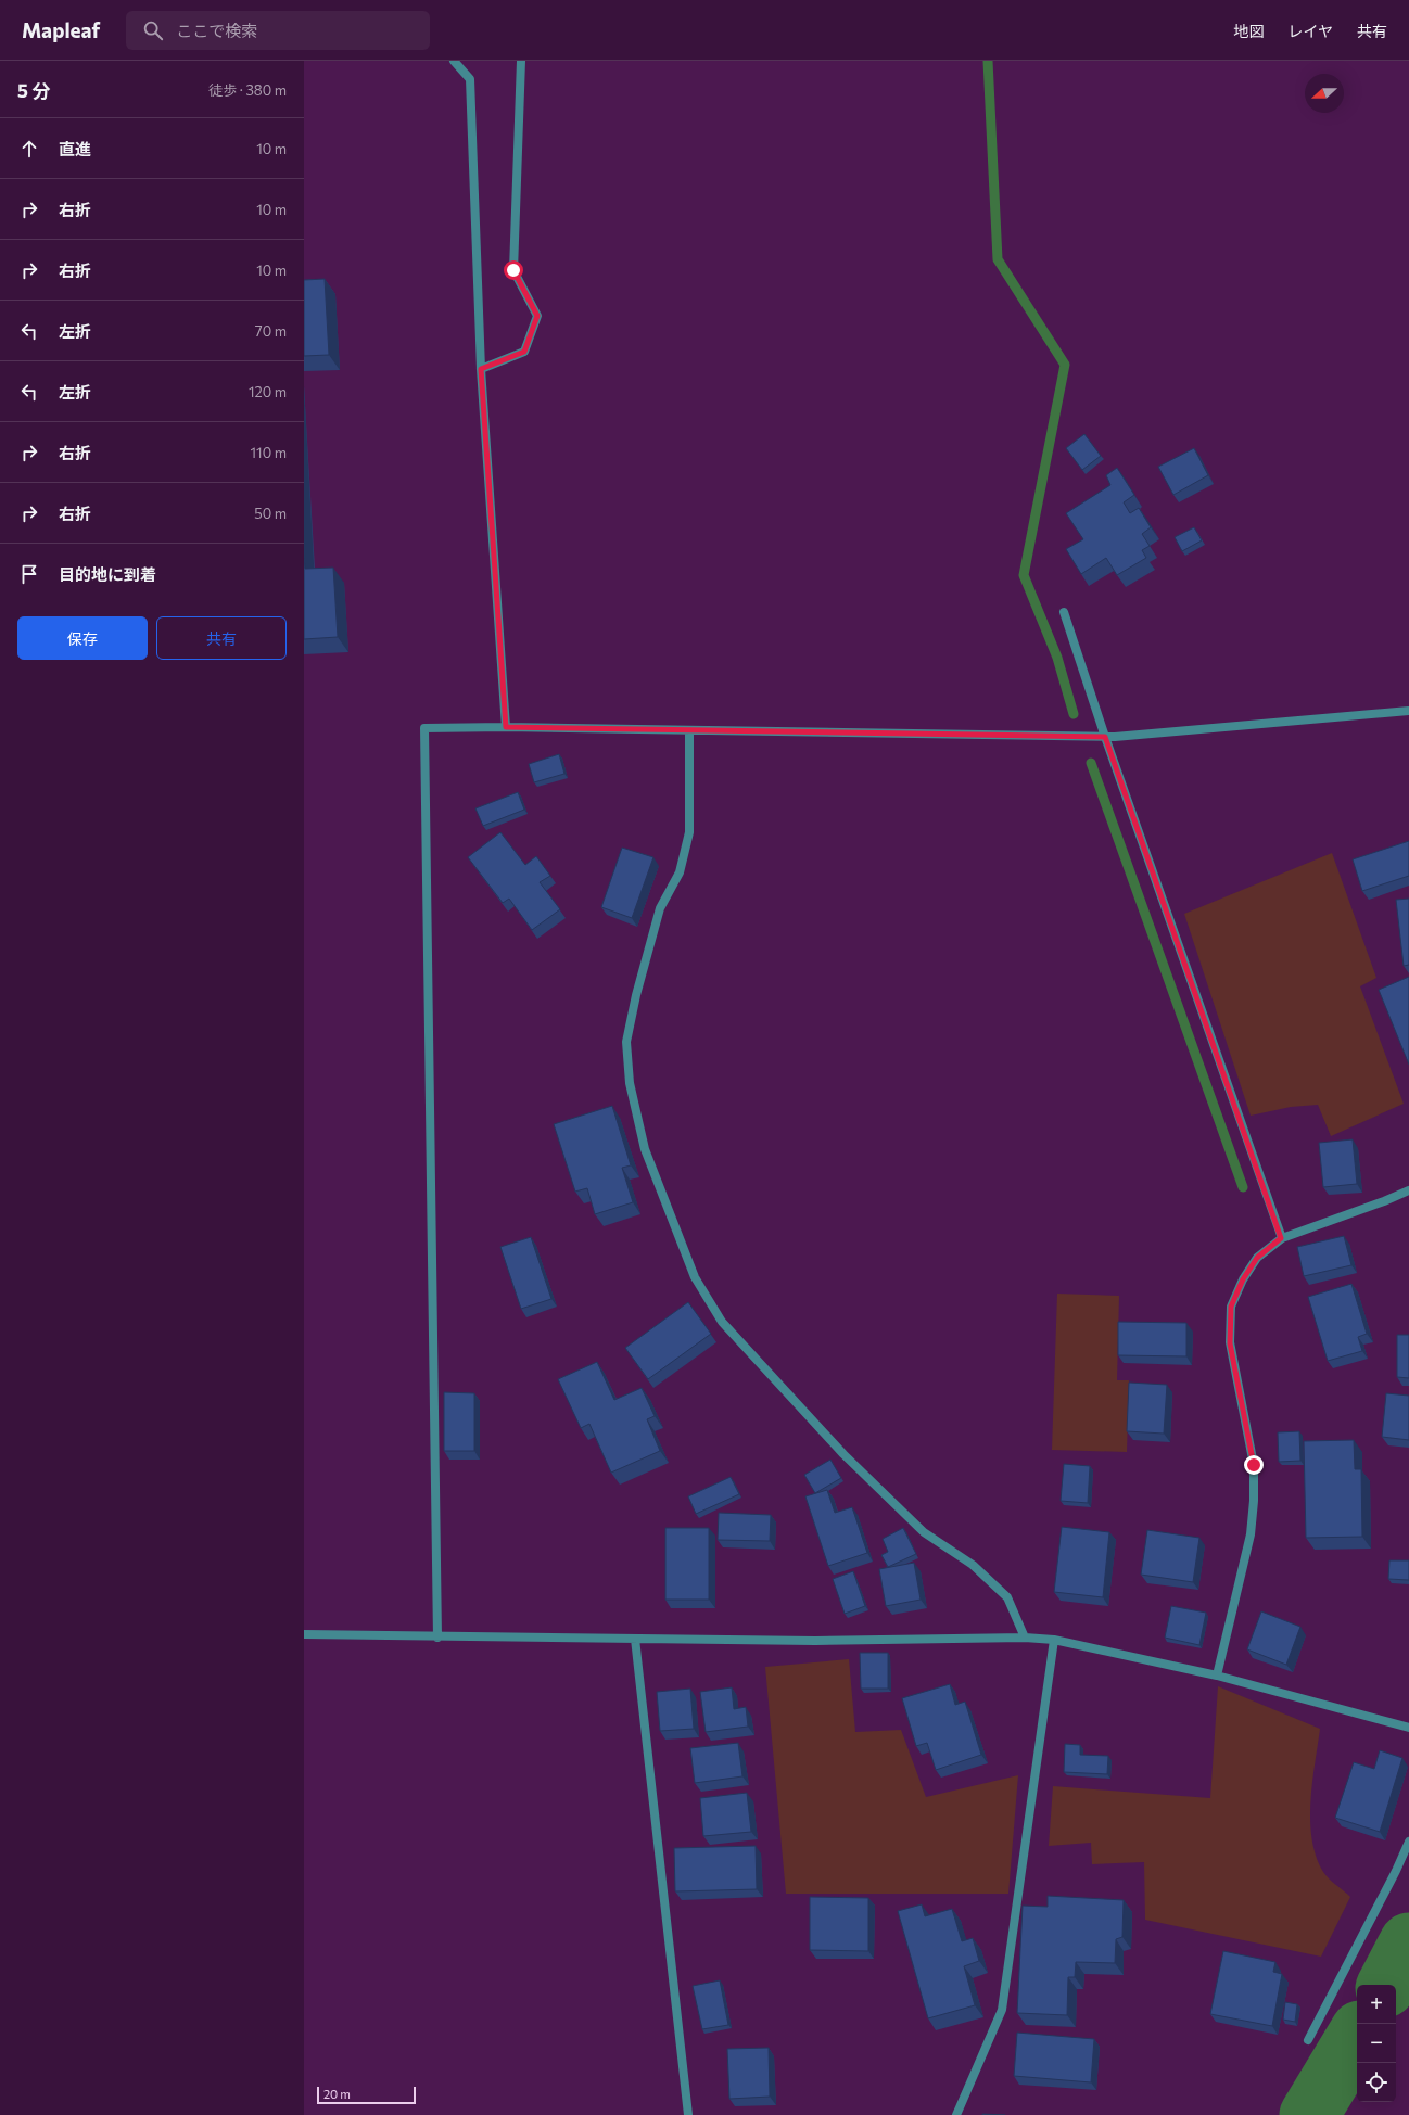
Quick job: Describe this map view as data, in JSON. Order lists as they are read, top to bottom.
{
  "scale_bar": "20 m",
  "north": "left",
  "page": {
    "header": "Mapleaf",
    "search": "ここで検索",
    "nav": ["地図", "レイヤ", "共有"],
    "heading": ["5 分", "徒歩 · 380 m"],
    "list": [
      ["直進", "10 m"],
      ["右折", "10 m"],
      ["右折", "10 m"],
      ["左折", "70 m"],
      ["左折", "120 m"],
      ["右折", "110 m"],
      ["右折", "50 m"],
      "目的地に到着"
    ],
    "buttons": ["保存", "共有"],
    "map_buttons": ["+", "−"],
    "scale": "20 m"
  }
}
